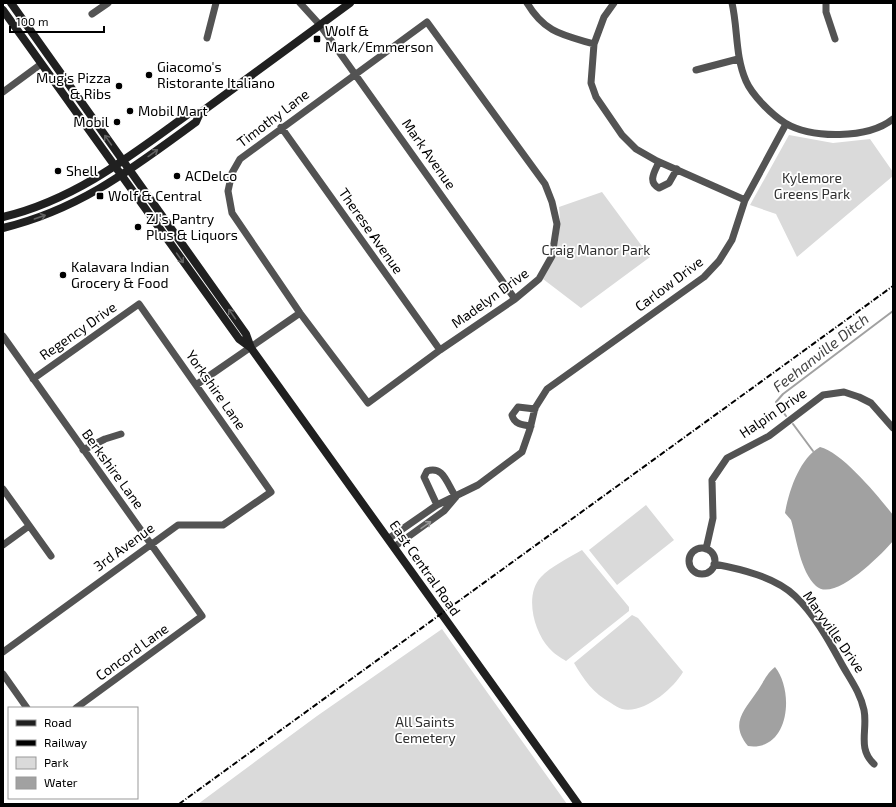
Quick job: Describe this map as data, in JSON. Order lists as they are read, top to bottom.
{
  "streets": {
    "main road": ["East Central Road"],
    "street": [
      "Timothy Lane",
      "Mark Avenue",
      "Therese Avenue",
      "Carlow Drive",
      "Madelyn Drive",
      "Regency Drive",
      "Yorkshire Lane",
      "Halpin Drive",
      "Berkshire Lane",
      "3rd Avenue",
      "Maryville Drive",
      "Concord Lane"
    ]
  },
  "crossings": [
    ["Timothy Lane", "Mark Avenue"],
    ["Timothy Lane", "Therese Avenue"],
    ["Timothy Lane", "Madelyn Drive"],
    ["Mark Avenue", "Madelyn Drive"],
    ["Therese Avenue", "Madelyn Drive"],
    ["Carlow Drive", "East Central Road"],
    ["Regency Drive", "Yorkshire Lane"],
    ["Regency Drive", "Berkshire Lane"],
    ["Yorkshire Lane", "3rd Avenue"],
    ["Halpin Drive", "Maryville Drive"],
    ["Berkshire Lane", "3rd Avenue"],
    ["Berkshire Lane", "Concord Lane"]
  ],
  "water": ["Feehanville Ditch"],
  "parks": ["Kylemore Greens Park", "Craig Manor Park", "All Saints Cemetery"],
  "places": {
    "transit": ["Wolf & Mark/Emmerson", "Wolf & Central"],
    "other": [
      "Giacomo's Ristorante Italiano",
      "Mug's Pizza & Ribs",
      "Mobil Mart",
      "Mobil",
      "Shell",
      "ACDelco",
      "ZJ's Pantry Plus & Liquors",
      "Kalavara Indian Grocery & Food"
    ]
  },
  "legend": [
    "Road",
    "Railway",
    "Park",
    "Water"
  ],
  "scale_bar": "100 m"
}
